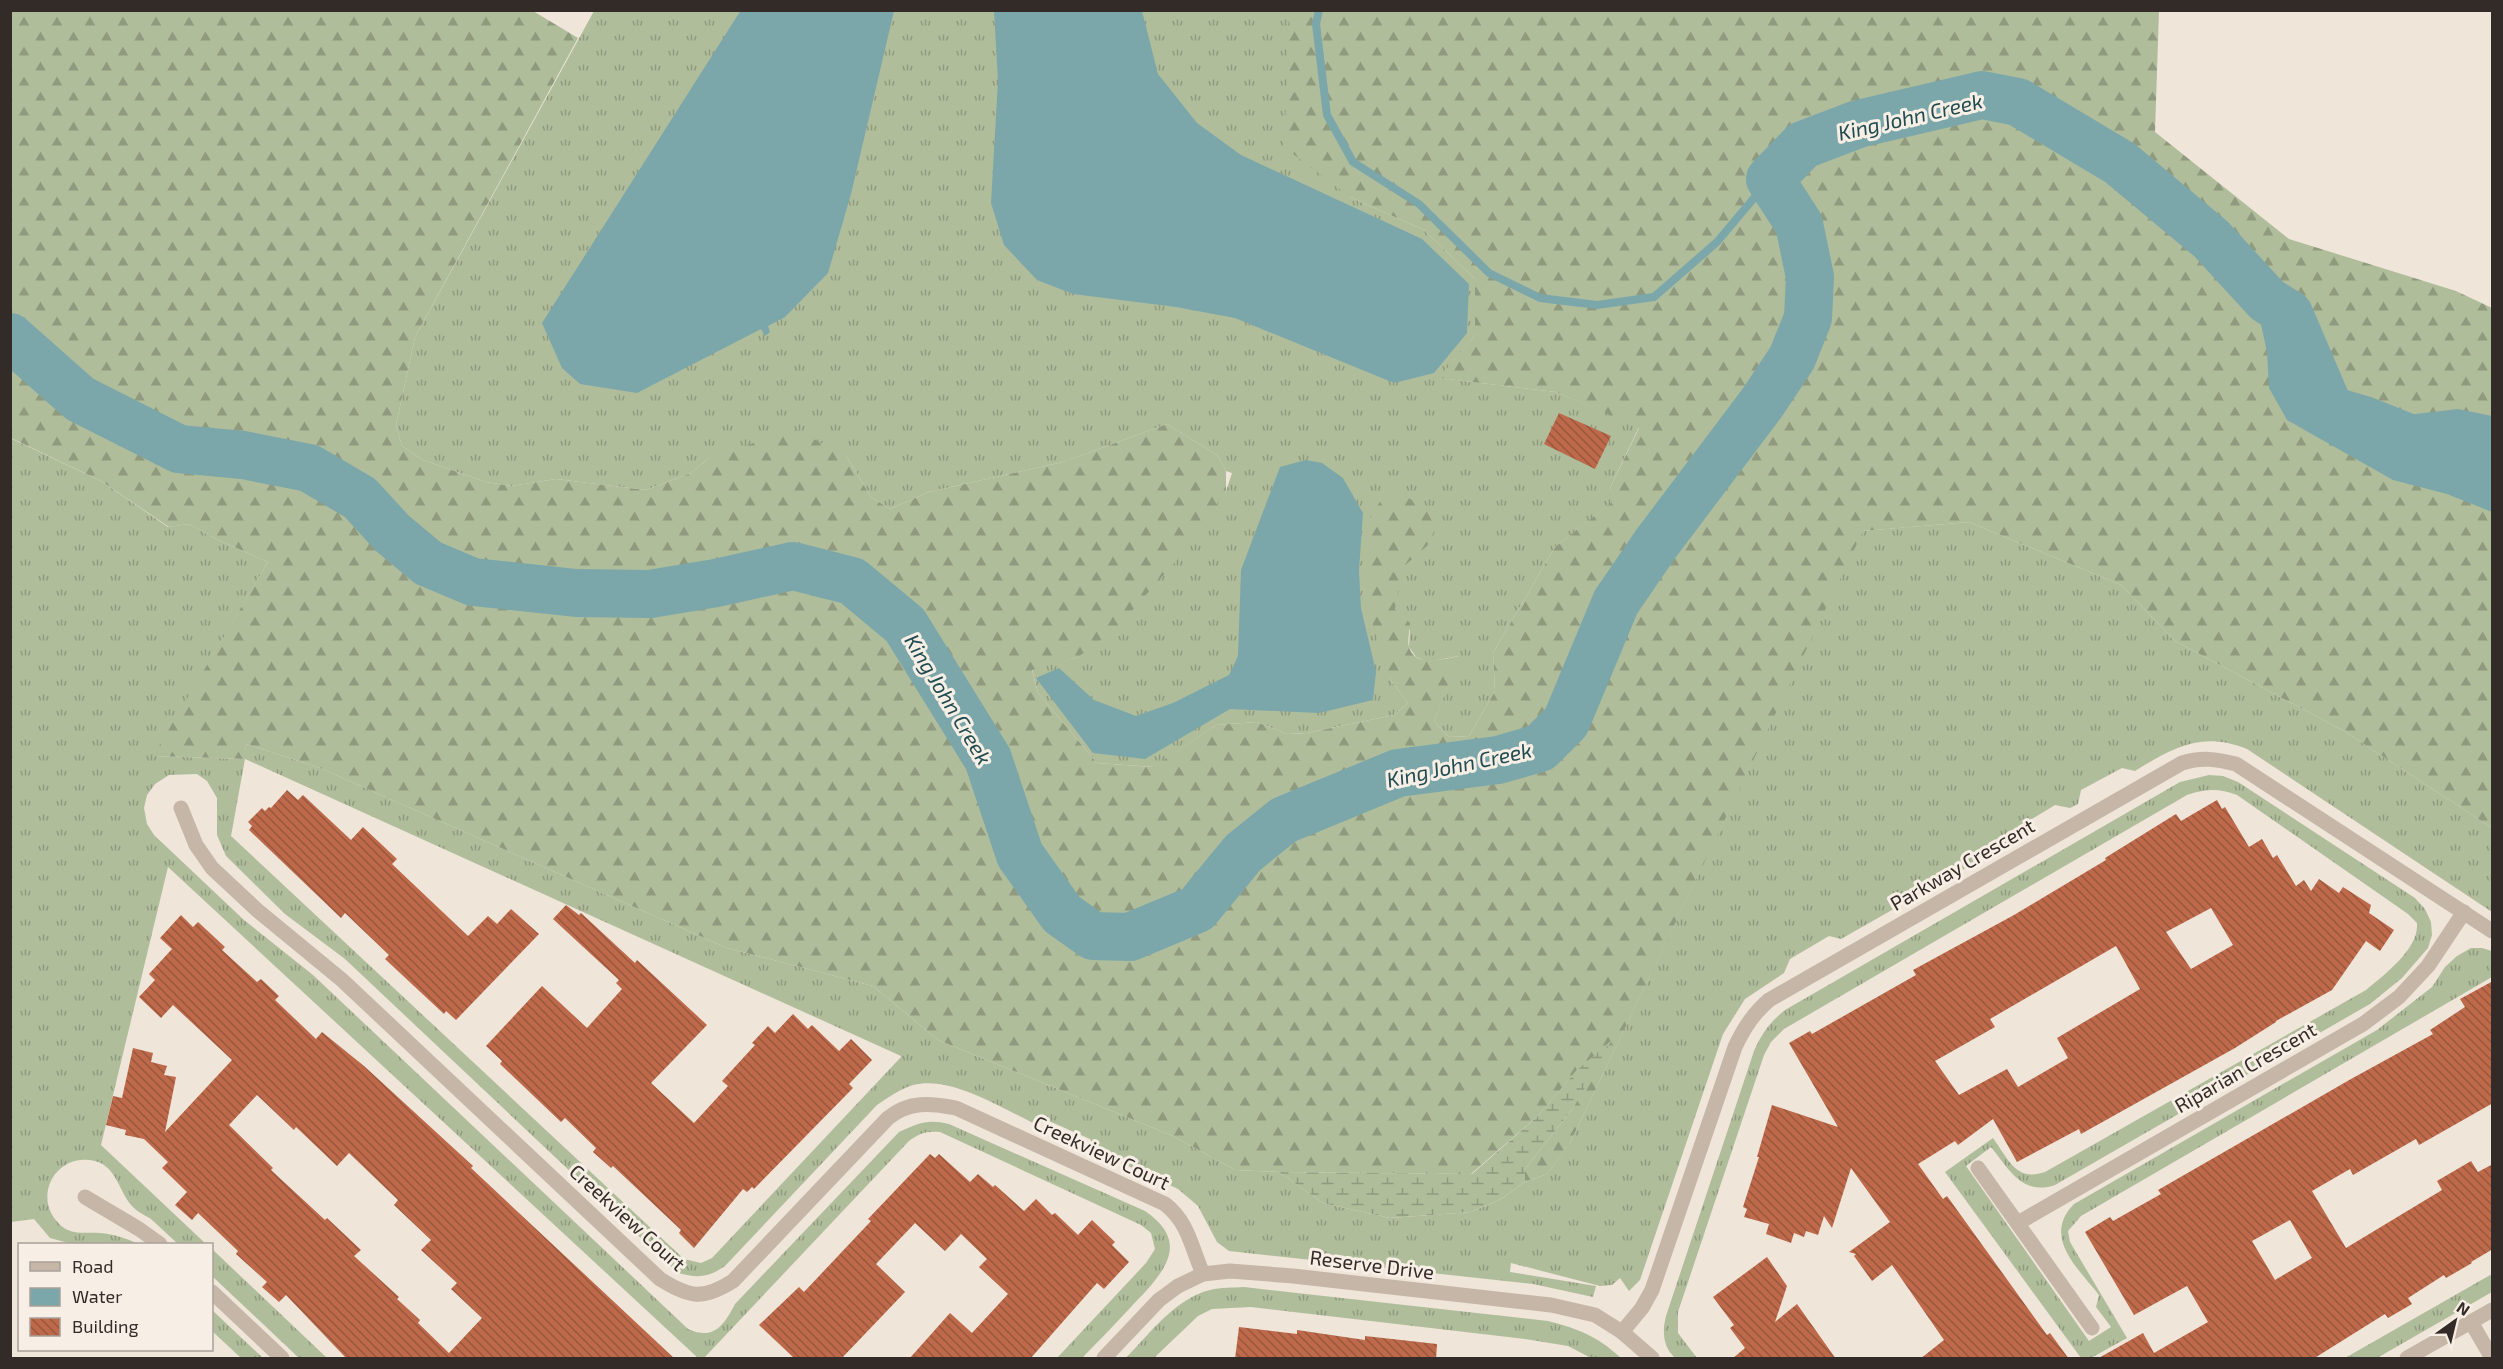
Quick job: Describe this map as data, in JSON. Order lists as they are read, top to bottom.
{
  "streets": {
    "street": [
      "Parkway Crescent",
      "Riparian Crescent",
      "Creekview Court",
      "Reserve Drive"
    ]
  },
  "crossings": [
    ["Parkway Crescent", "Riparian Crescent"],
    ["Parkway Crescent", "Reserve Drive"],
    ["Creekview Court", "Reserve Drive"]
  ],
  "water": ["King John Creek"],
  "legend": ["Road", "Water", "Building"],
  "north": "top right"
}
